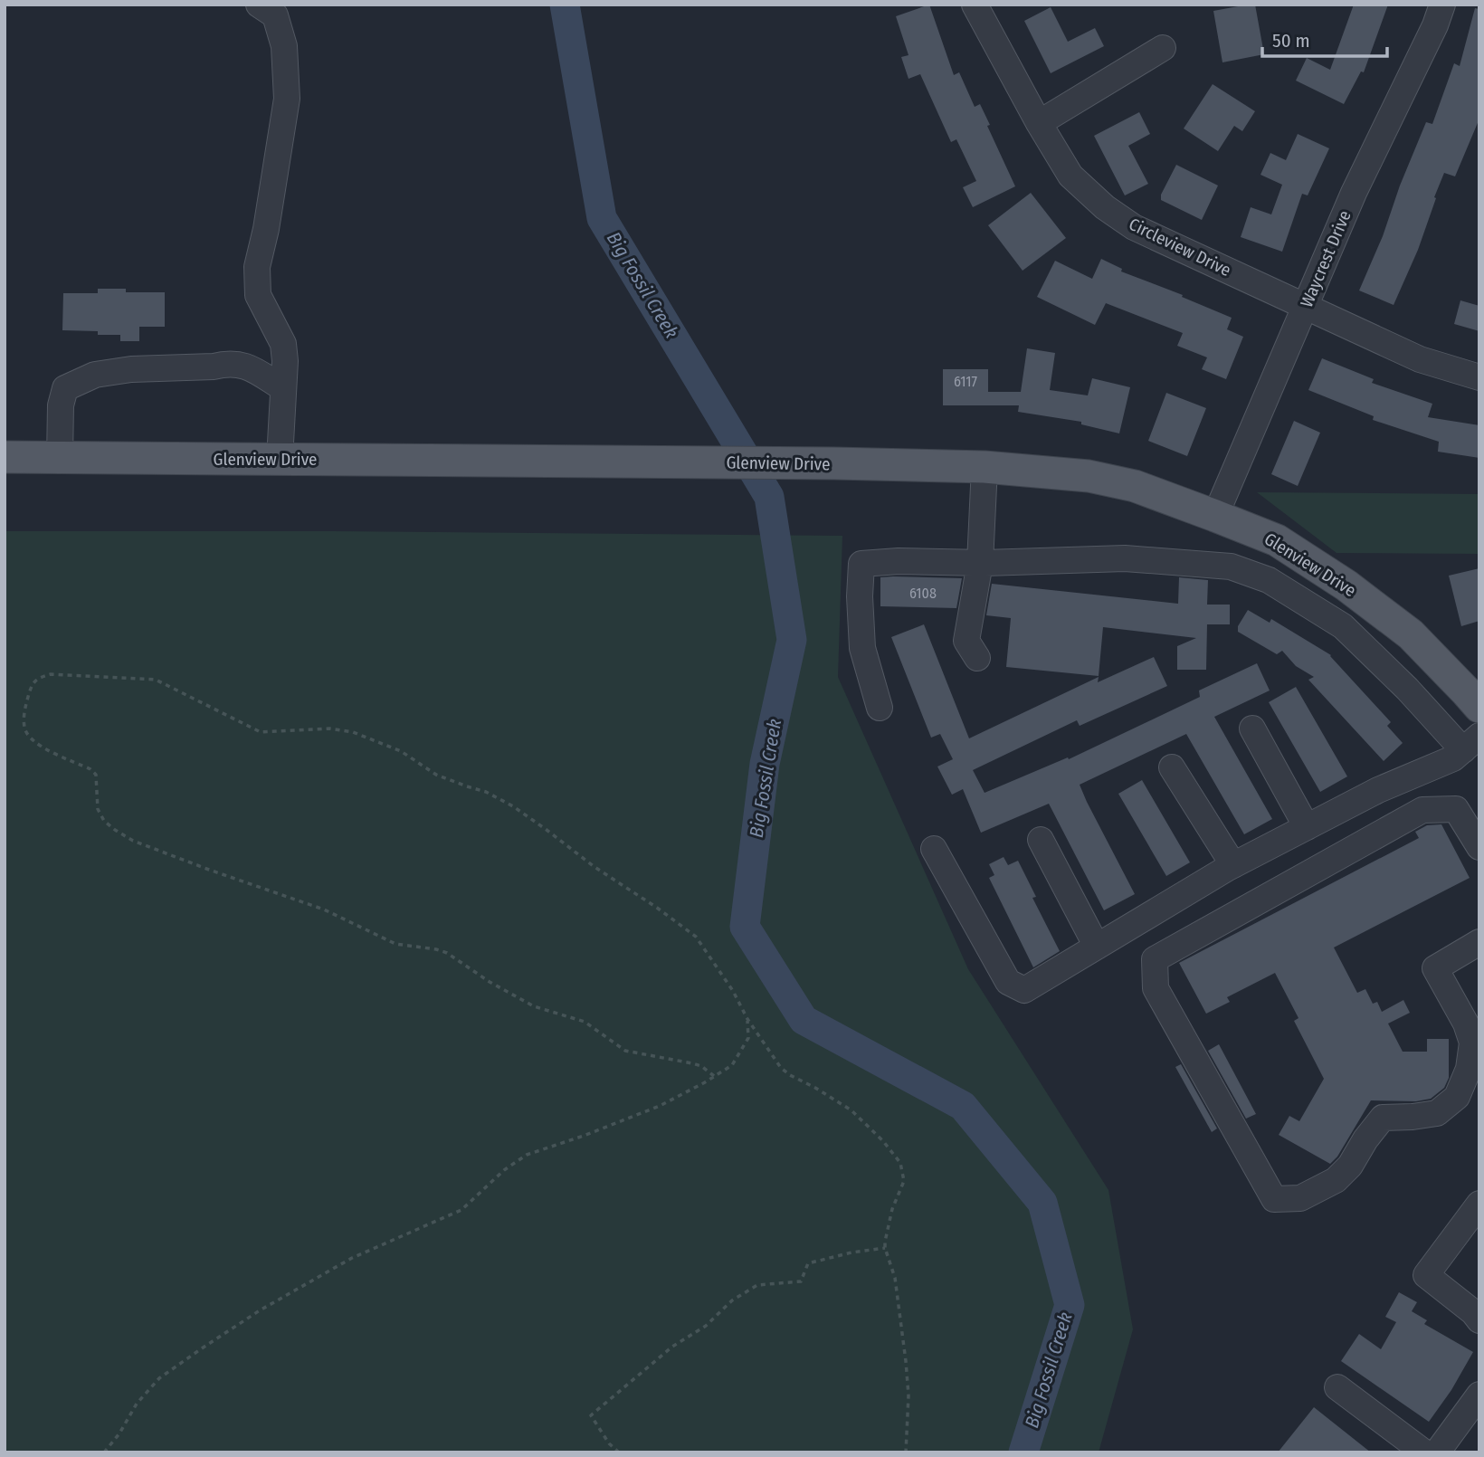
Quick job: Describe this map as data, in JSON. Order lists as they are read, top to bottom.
{
  "streets": {
    "main road": ["Glenview Drive"],
    "street": ["Circleview Drive", "Waycrest Drive"]
  },
  "crossings": [
    ["Circleview Drive", "Waycrest Drive"],
    ["Waycrest Drive", "Glenview Drive"]
  ],
  "water": ["Big Fossil Creek"],
  "house_numbers": ["6117", "6108"],
  "scale_bar": "50 m"
}
